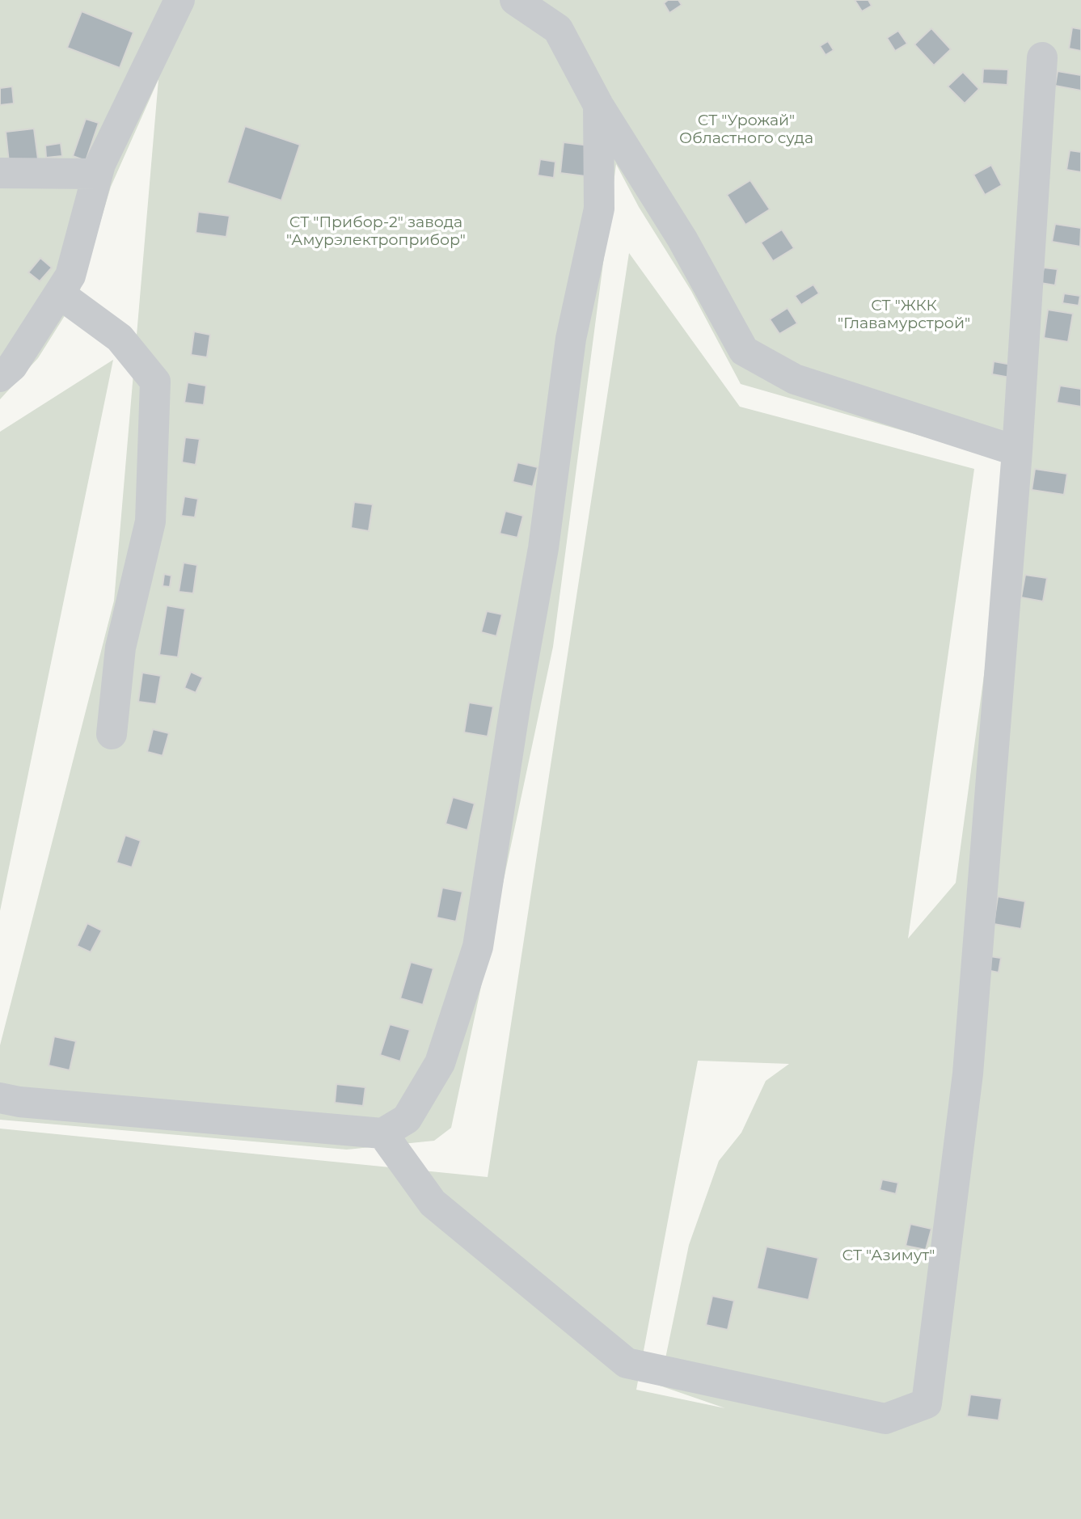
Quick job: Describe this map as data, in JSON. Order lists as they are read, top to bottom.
{
  "parks": [
    "СТ \"Урожай\" Областного суда",
    "СТ \"Прибор-2\" завода \"Амурэлектроприбор\"",
    "СТ \"ЖКК \"Главамурстрой\"",
    "СТ \"Азимут\""
  ]
}
